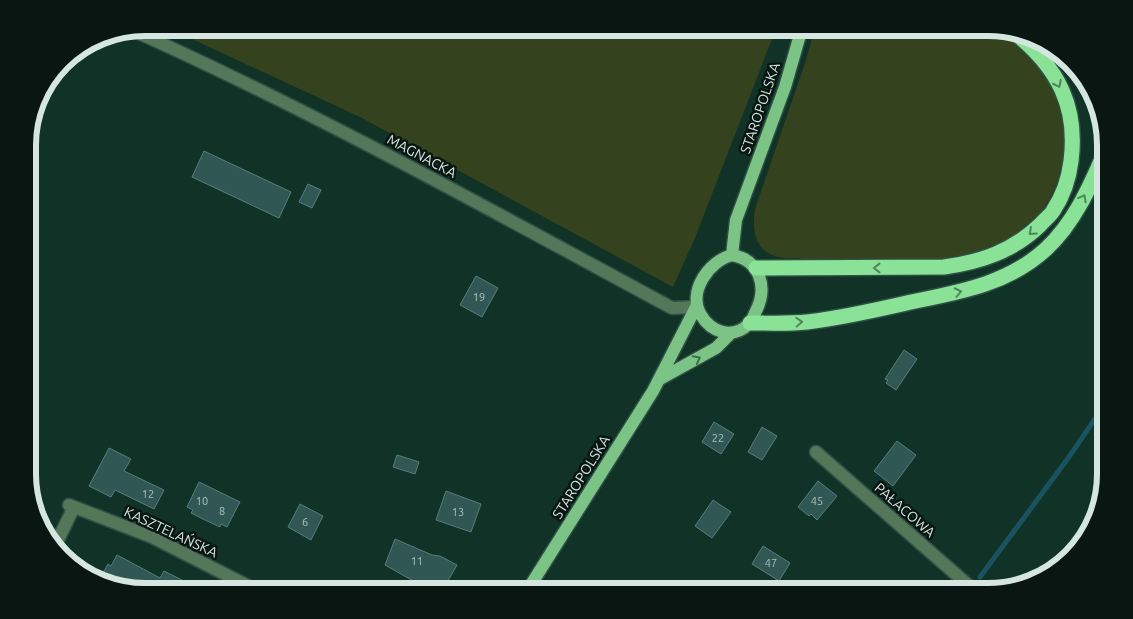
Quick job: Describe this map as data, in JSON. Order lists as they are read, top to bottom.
{
  "streets": {
    "main road": ["STAROPOLSKA"],
    "street": ["MAGNACKA", "PAŁACOWA", "KASZTELAŃSKA"]
  },
  "crossings": [
    ["STAROPOLSKA", "MAGNACKA"]
  ],
  "house_numbers": [
    "19",
    "22",
    "12",
    "10",
    "45",
    "8",
    "13",
    "6",
    "11",
    "47"
  ]
}
